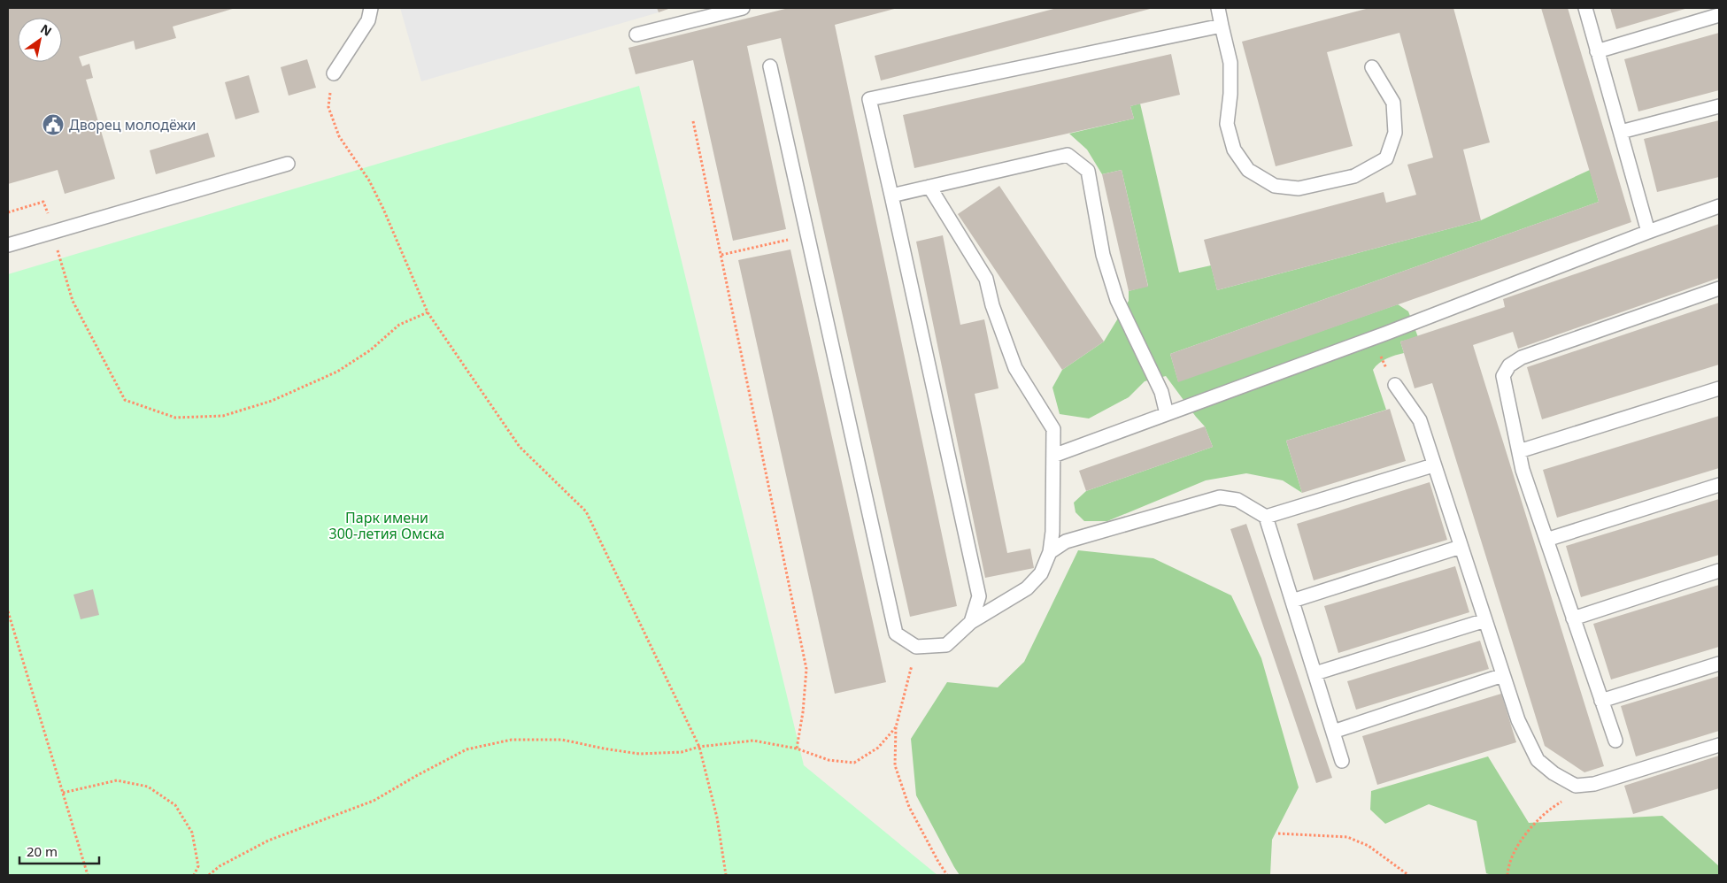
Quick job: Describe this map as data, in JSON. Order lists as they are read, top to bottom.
{
  "parks": ["Парк имени 300-летия Омска"],
  "places": {
    "public building": ["Дворец молодёжи"]
  },
  "scale_bar": "20 m",
  "north": "top right"
}
